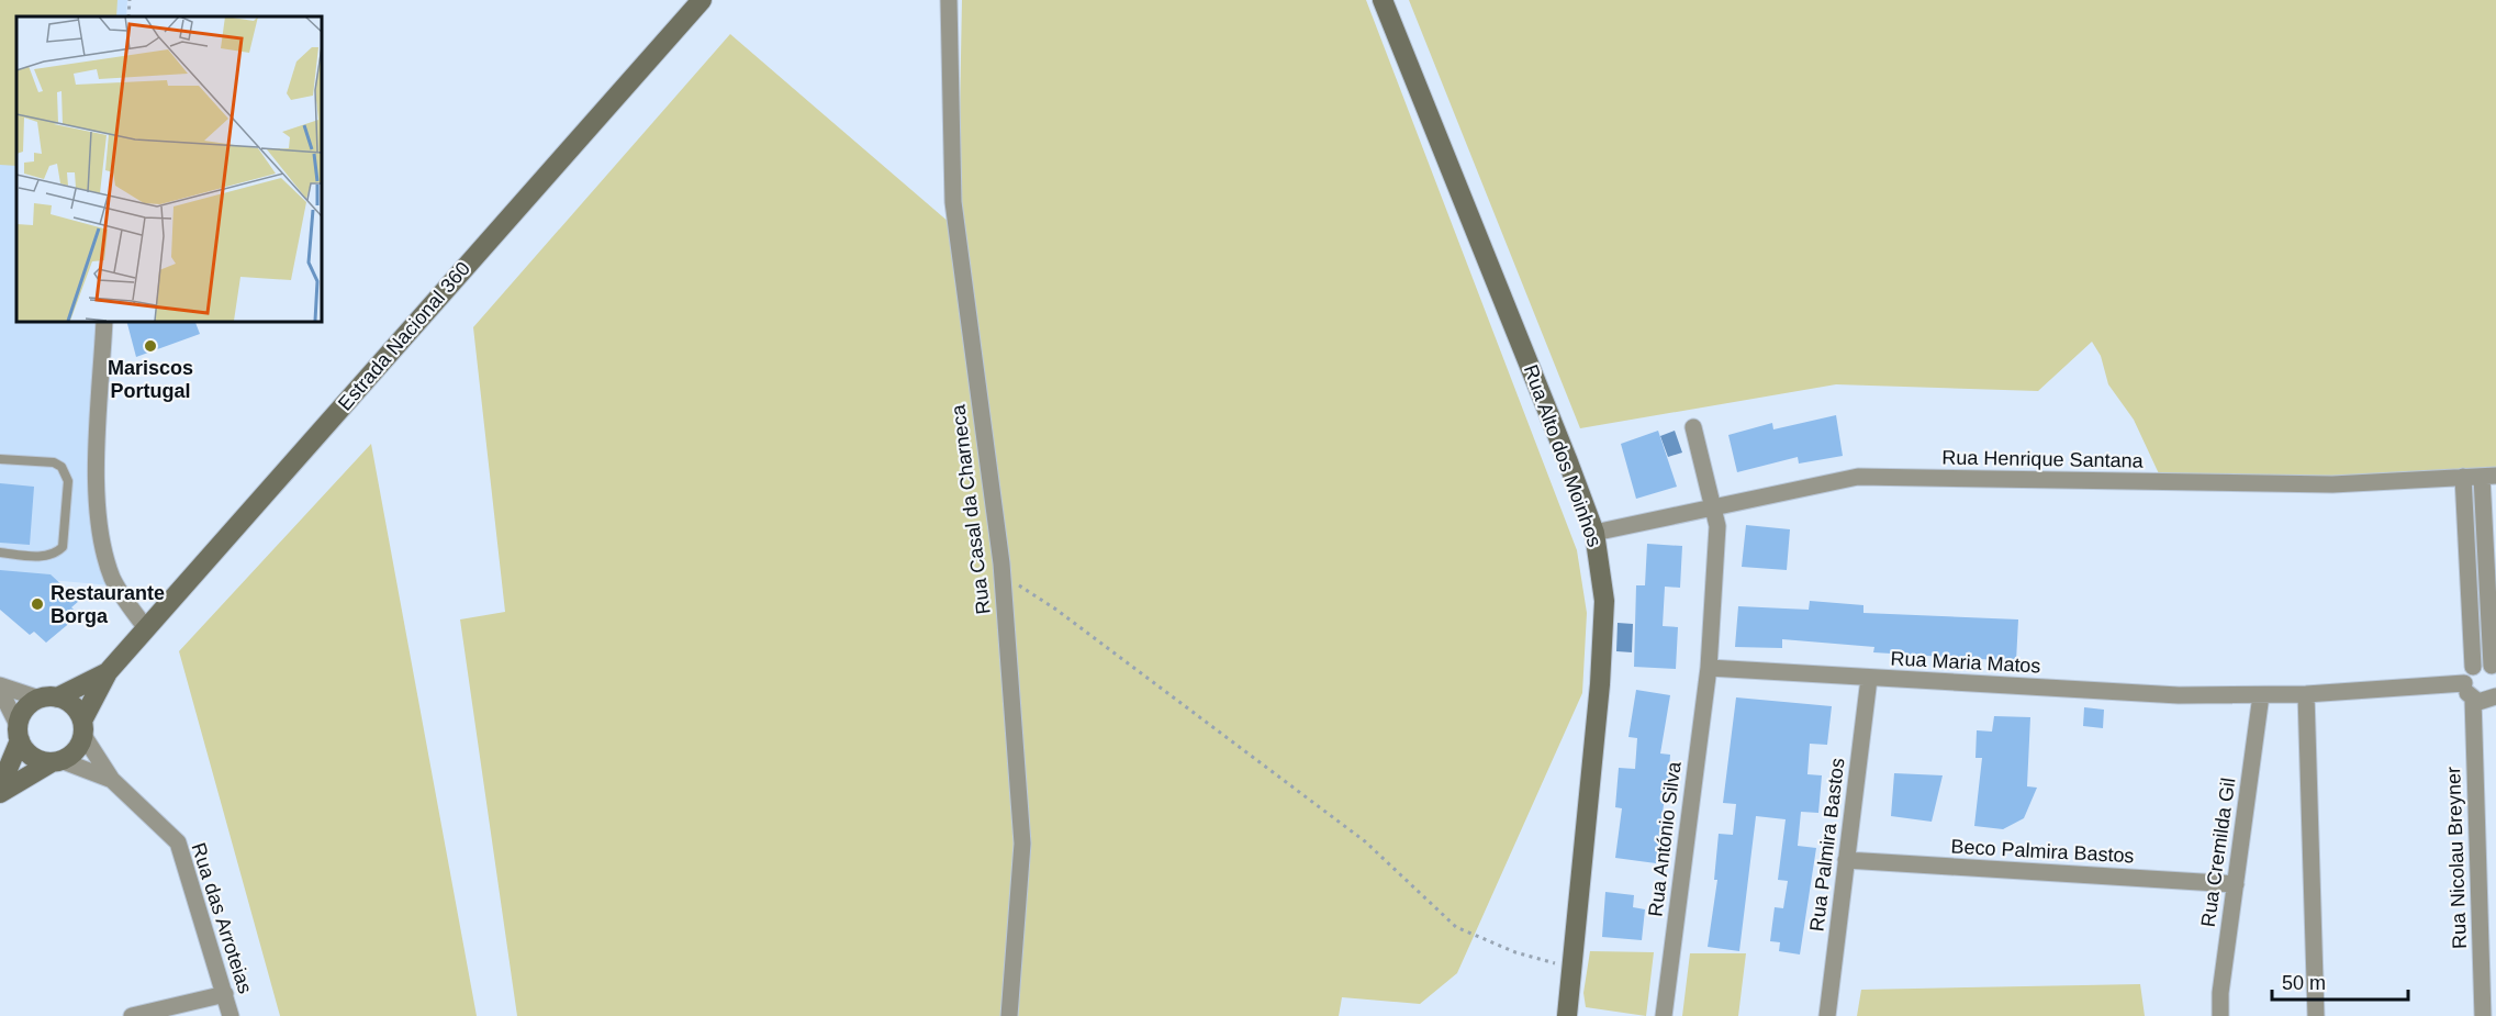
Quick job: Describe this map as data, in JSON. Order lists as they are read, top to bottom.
{
  "streets": {
    "main road": ["Estrada Nacional 360", "Rua Alto dos Moinhos"],
    "street": [
      "Rua Henrique Santana",
      "Rua Casal da Charneca",
      "Rua Maria Matos",
      "Rua António Silva",
      "Rua Palmira Bastos",
      "Beco Palmira Bastos",
      "Rua Cremilda Gil",
      "Rua Nicolau Breyner",
      "Rua das Arroteias"
    ]
  },
  "crossings": [
    ["Estrada Nacional 360", "Rua das Arroteias"],
    ["Rua Alto dos Moinhos", "Rua Henrique Santana"],
    ["Rua Maria Matos", "Rua António Silva"],
    ["Rua Maria Matos", "Rua Palmira Bastos"],
    ["Rua Maria Matos", "Rua Cremilda Gil"],
    ["Rua Palmira Bastos", "Beco Palmira Bastos"],
    ["Beco Palmira Bastos", "Rua Cremilda Gil"]
  ],
  "places": ["Mariscos Portugal", "Restaurante Borga"],
  "scale_bar": "50 m"
}
